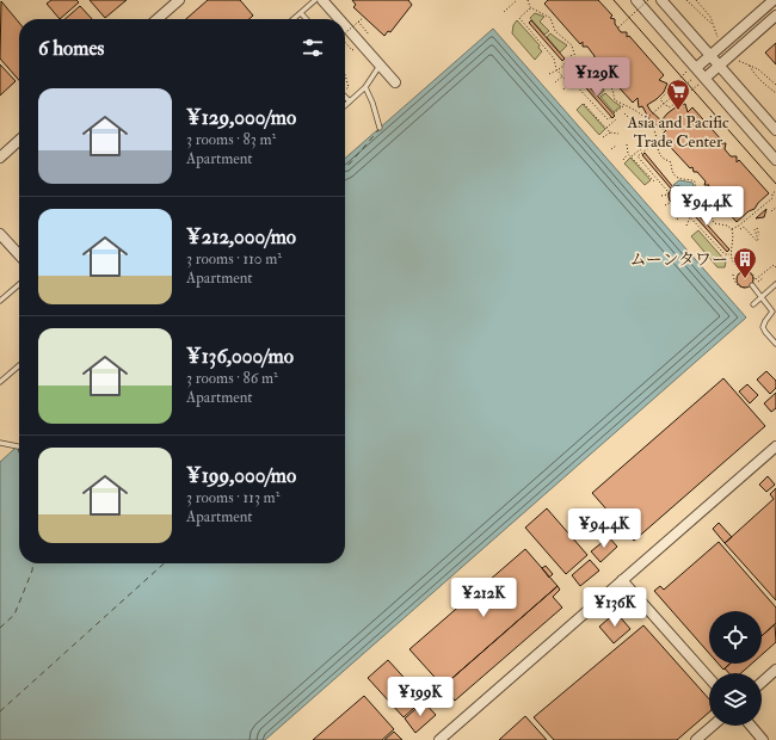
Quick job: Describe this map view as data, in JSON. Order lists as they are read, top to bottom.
{
  "places": {
    "supermarket": ["Asia and Pacific Trade Center"],
    "building": ["ムーンタワー"]
  },
  "page": {
    "heading": "6 homes",
    "price": [
      "¥129K",
      "¥94.4K",
      "¥94.4K",
      "¥212K",
      "¥136K",
      "¥199K"
    ],
    "list": [
      {
        "name": "¥129,000/mo",
        "note": "3 rooms · 83 m² · Apartment"
      },
      {
        "name": "¥212,000/mo",
        "note": "3 rooms · 110 m² · Apartment"
      },
      {
        "name": "¥136,000/mo",
        "note": "3 rooms · 86 m² · Apartment"
      },
      {
        "name": "¥199,000/mo",
        "note": "3 rooms · 113 m² · Apartment"
      }
    ]
  }
}
